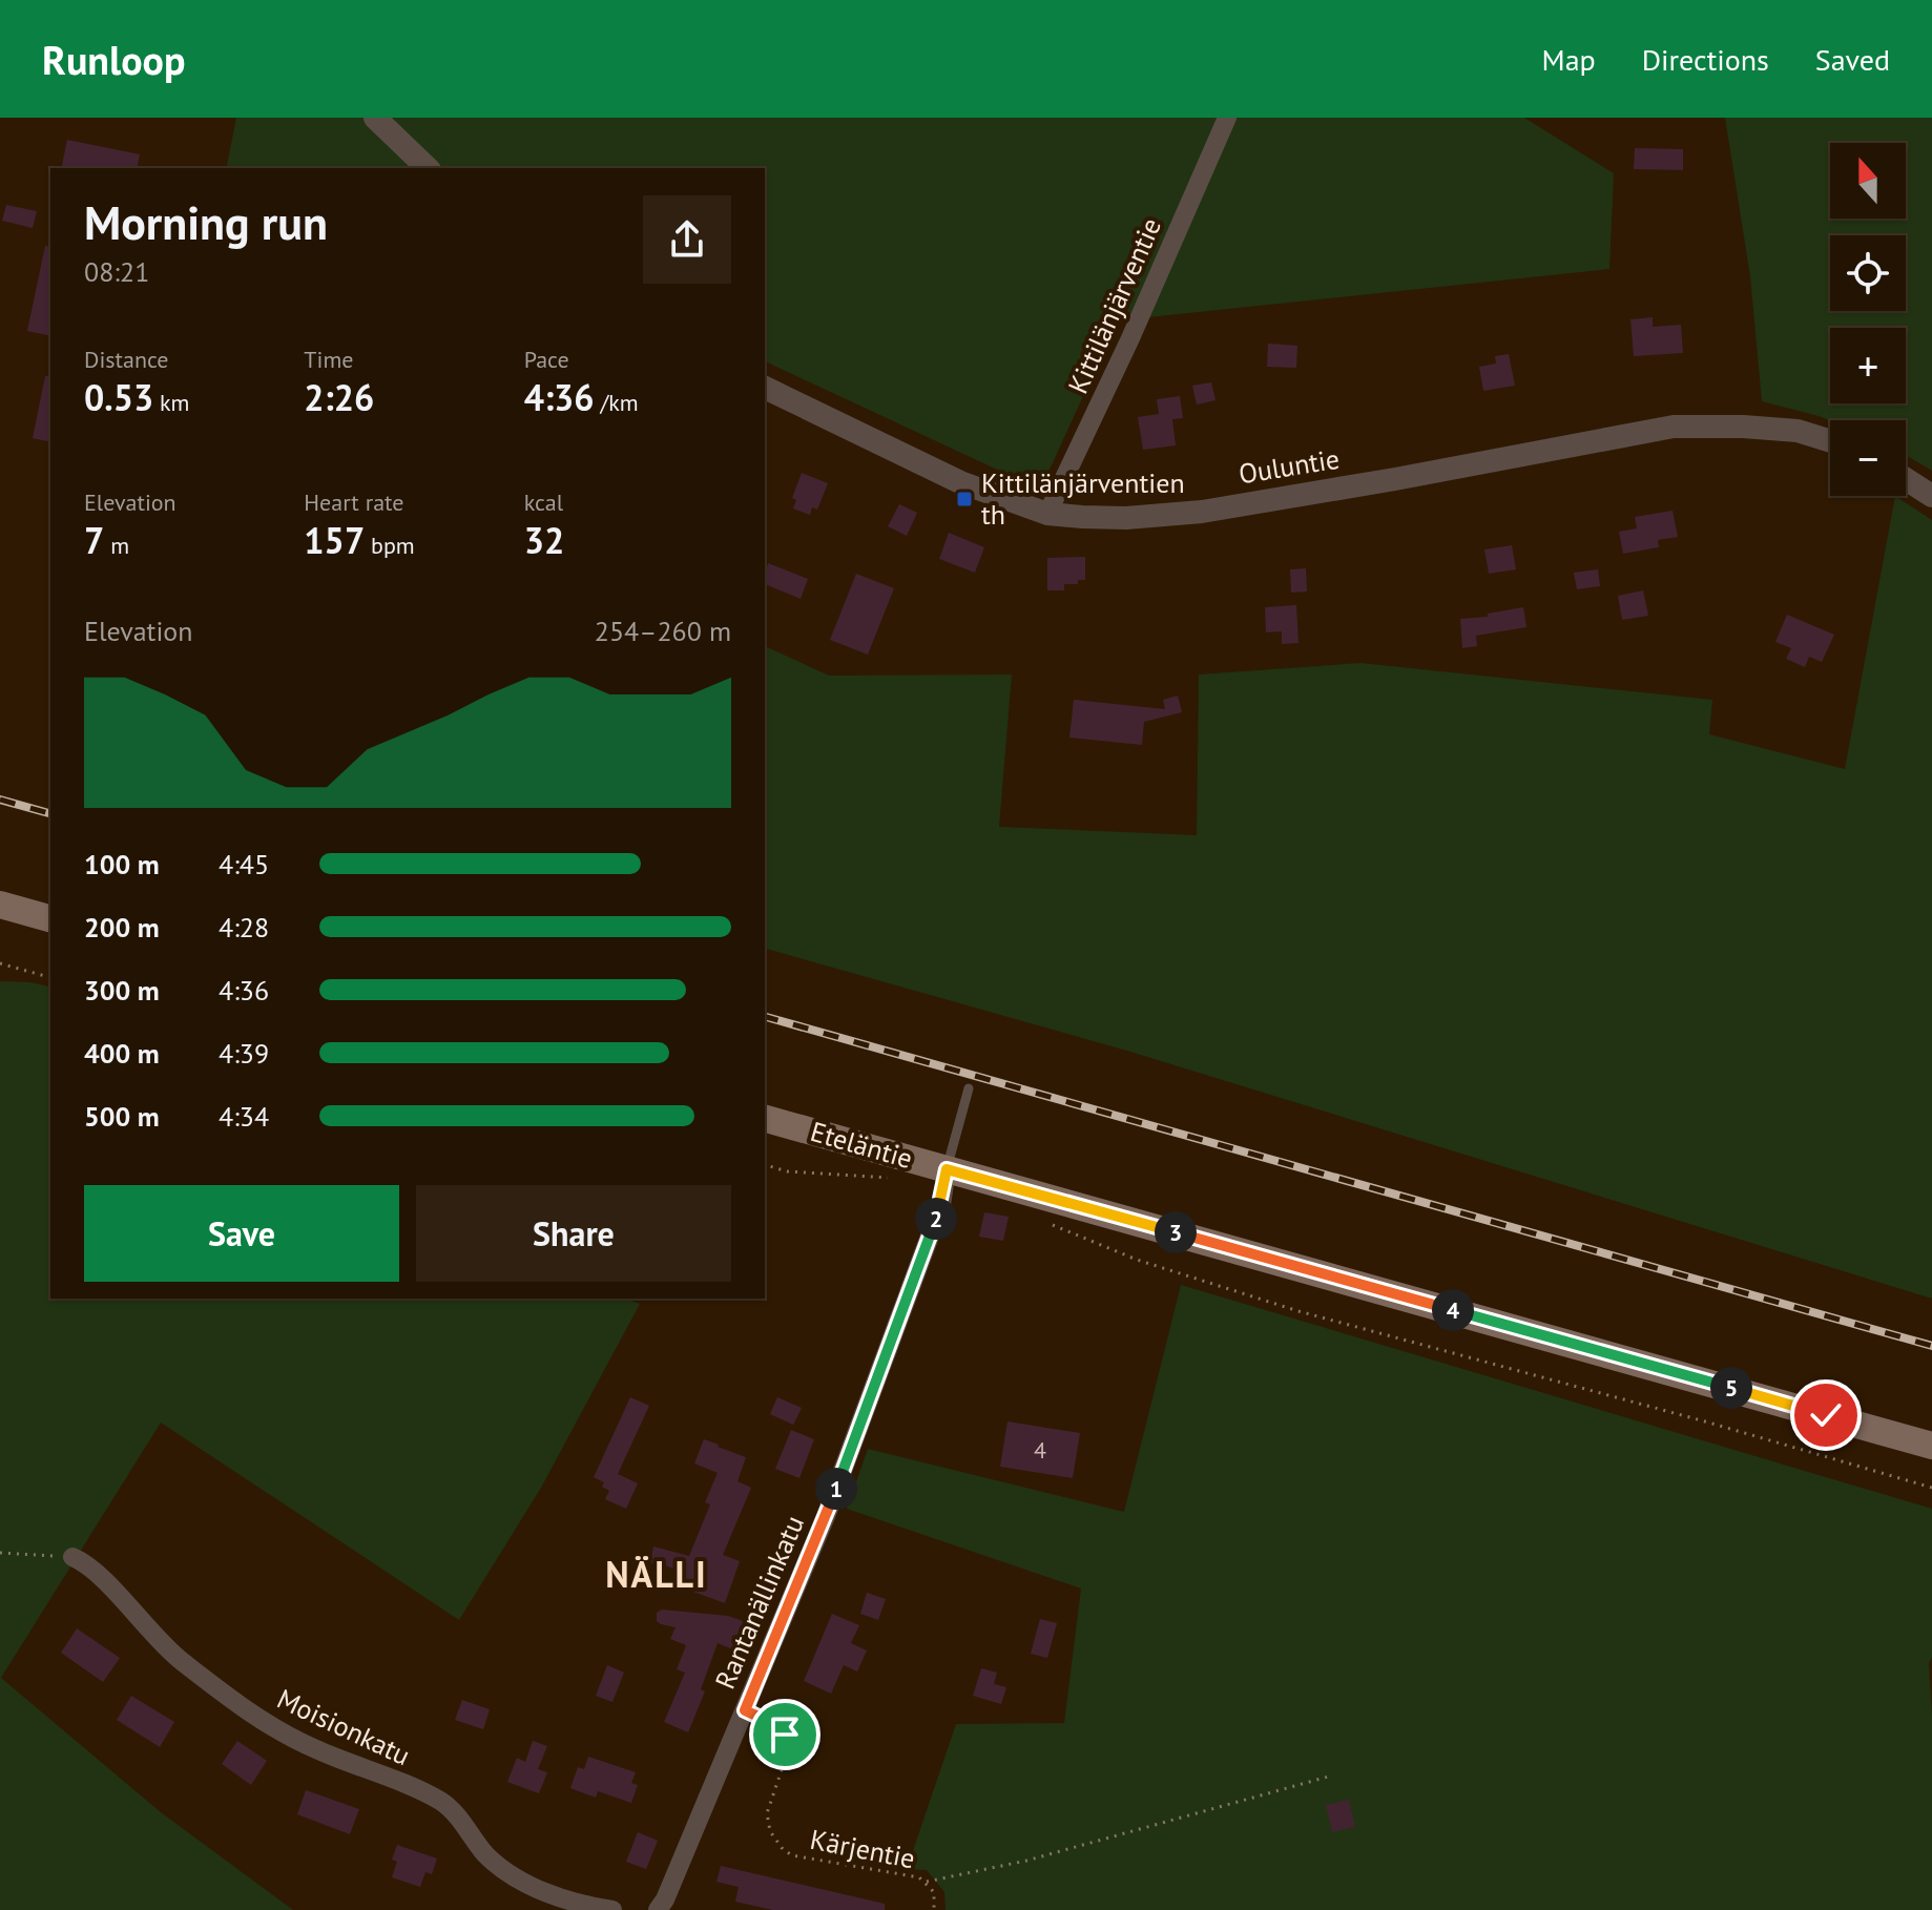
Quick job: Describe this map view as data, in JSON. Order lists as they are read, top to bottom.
{
  "streets": {
    "main road": ["Eteläntie"],
    "street": [
      "Kittilänjärventie",
      "Ouluntie",
      "Rantanällinkatu",
      "Moisionkatu"
    ],
    "path": ["Kärjentie"]
  },
  "crossings": [
    ["Kittilänjärventie", "Ouluntie"],
    ["Eteläntie", "Rantanällinkatu"],
    ["Rantanällinkatu", "Kärjentie"]
  ],
  "districts": ["NÄLLI"],
  "places": {
    "transit": ["Kittilänjärventien th"]
  },
  "house_numbers": ["4"],
  "north": "top",
  "page": {
    "header": "Runloop",
    "nav": ["Map", "Directions", "Saved"],
    "map_buttons": ["+", "−"],
    "heading": ["Morning run", "08:21"],
    "stats": [
      ["Distance", "0.53 km"],
      ["Time", "2:26"],
      ["Pace", "4:36 /km"],
      ["Elevation", "7 m"],
      ["Heart rate", "157 bpm"],
      ["kcal", "32"]
    ],
    "chart": ["Elevation", "254–260 m"],
    "list": [
      {
        "name": "100 m",
        "note": "4:45"
      },
      {
        "name": "200 m",
        "note": "4:28"
      },
      {
        "name": "300 m",
        "note": "4:36"
      },
      {
        "name": "400 m",
        "note": "4:39"
      },
      {
        "name": "500 m",
        "note": "4:34"
      }
    ],
    "buttons": ["Save", "Share"],
    "pins": [
      "2",
      "3",
      "4",
      "5",
      "1"
    ]
  }
}
